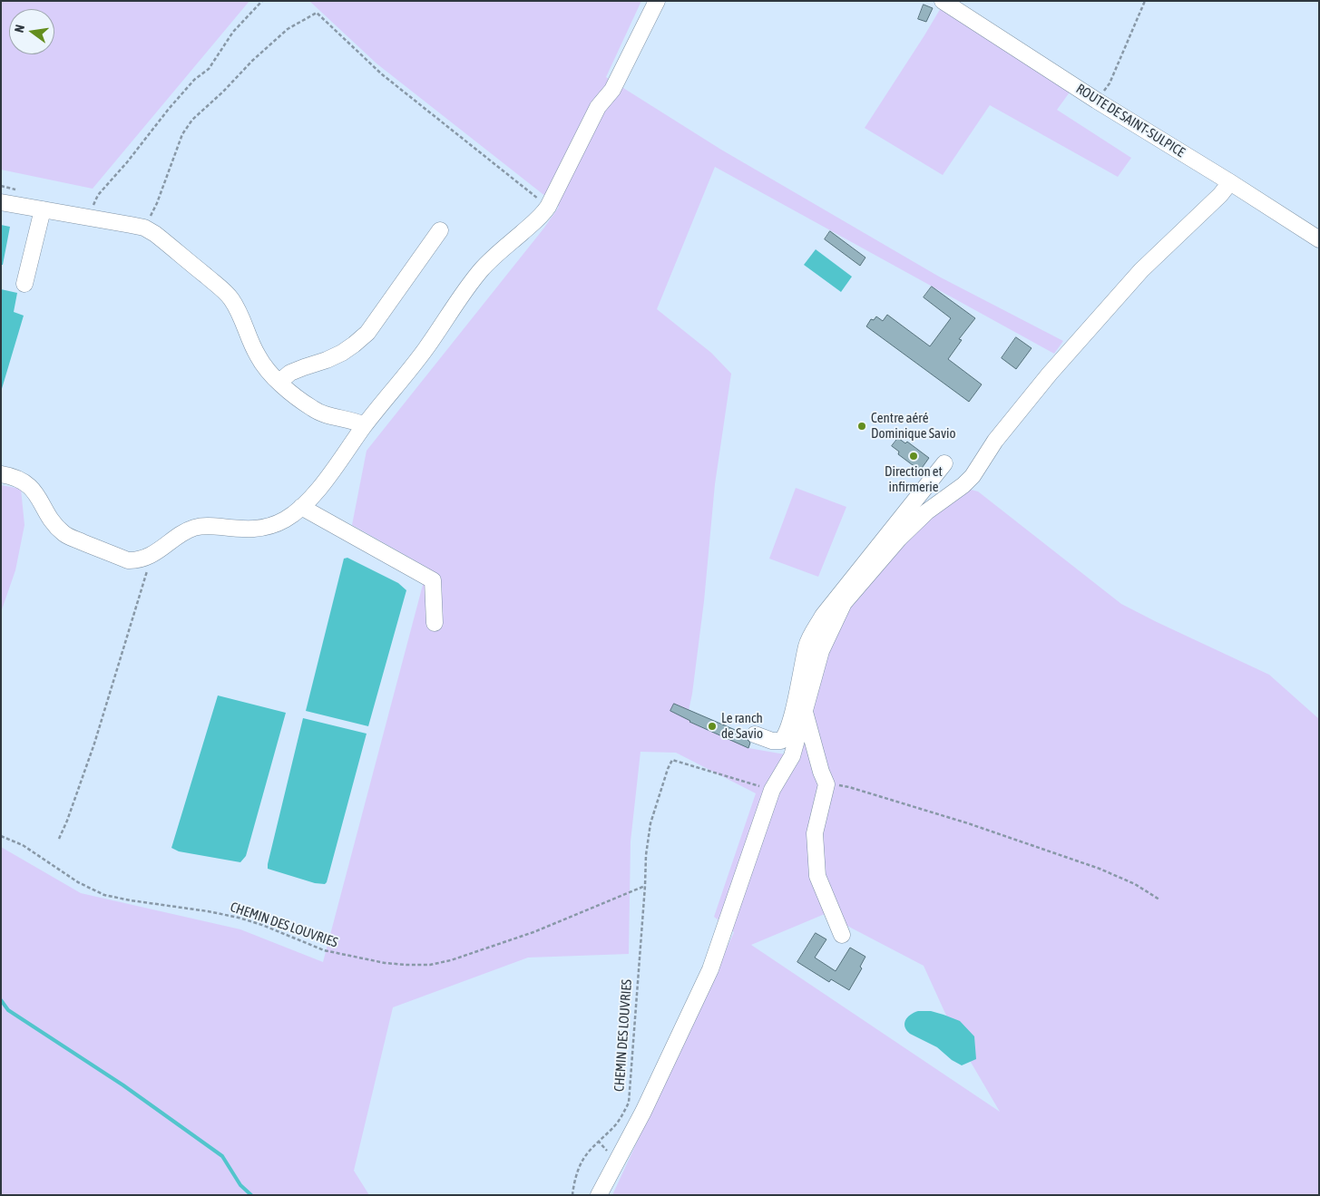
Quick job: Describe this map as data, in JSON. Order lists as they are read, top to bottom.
{
  "streets": {
    "street": ["ROUTE DE SAINT-SULPICE"],
    "path": ["CHEMIN DES LOUVRIES"]
  },
  "places": ["Centre aéré Dominique Savio", "Direction et infirmerie", "Le ranch de Savio"],
  "north": "left"
}
